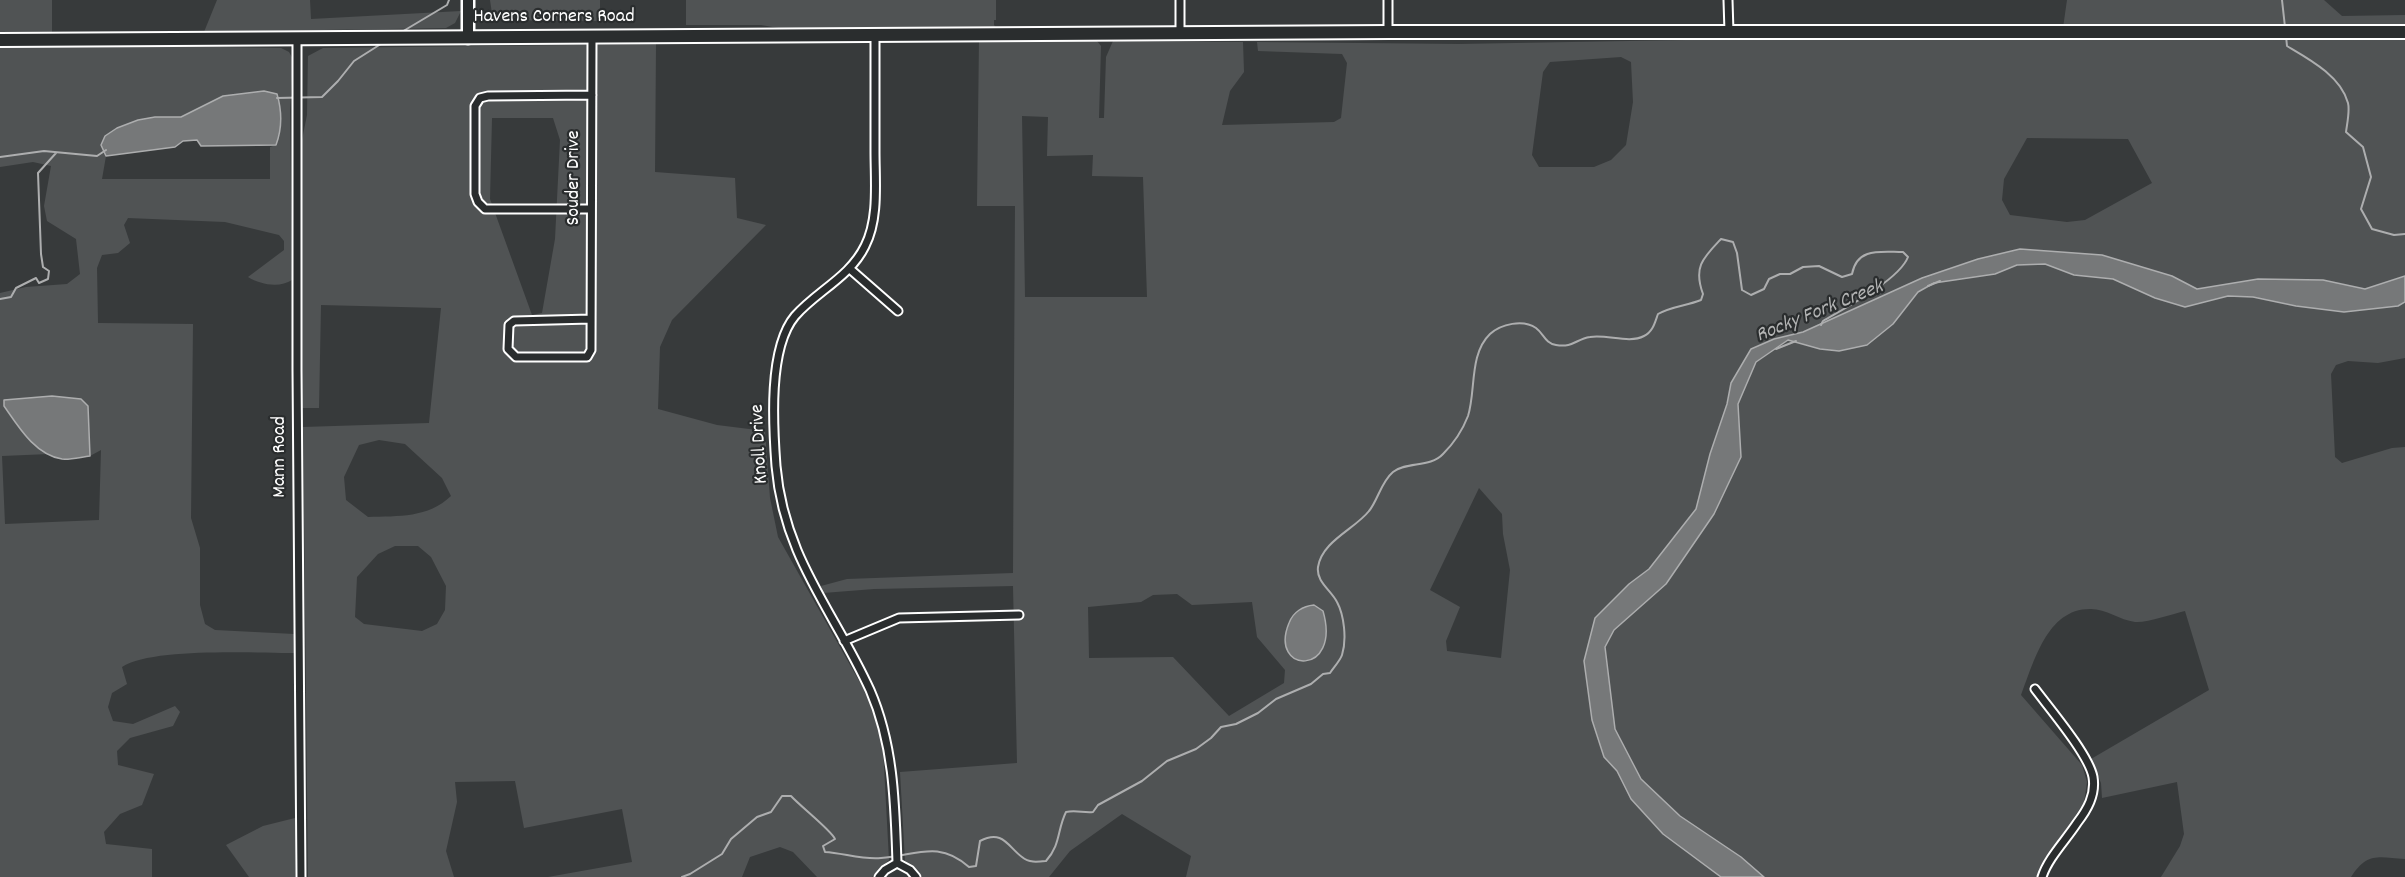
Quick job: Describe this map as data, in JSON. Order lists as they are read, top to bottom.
{
  "streets": {
    "main road": ["Havens Corners Road"],
    "street": ["Souder Drive", "Knoll Drive", "Mann Road"]
  },
  "crossings": [
    ["Havens Corners Road", "Souder Drive"],
    ["Havens Corners Road", "Knoll Drive"],
    ["Havens Corners Road", "Mann Road"]
  ],
  "water": ["Rocky Fork Creek"]
}
